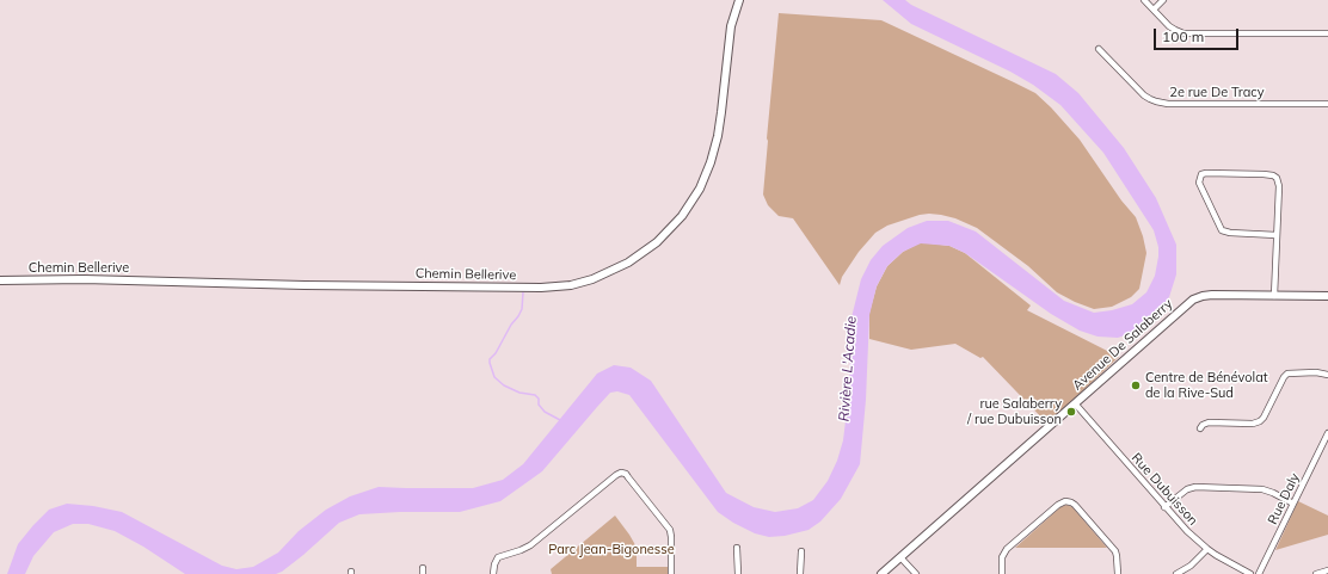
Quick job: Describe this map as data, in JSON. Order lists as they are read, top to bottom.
{
  "streets": {
    "street": [
      "2e rue De Tracy",
      "Chemin Bellerive",
      "Avenue De Salaberry",
      "Rue Dubuisson",
      "Rue Daly"
    ]
  },
  "crossings": [
    ["Avenue De Salaberry", "Rue Dubuisson"]
  ],
  "water": ["Rivière L'Acadie"],
  "parks": ["Parc Jean-Bigonesse"],
  "places": ["Centre de Bénévolat de la Rive-Sud", "rue Salaberry / rue Dubuisson"],
  "scale_bar": "100 m"
}
